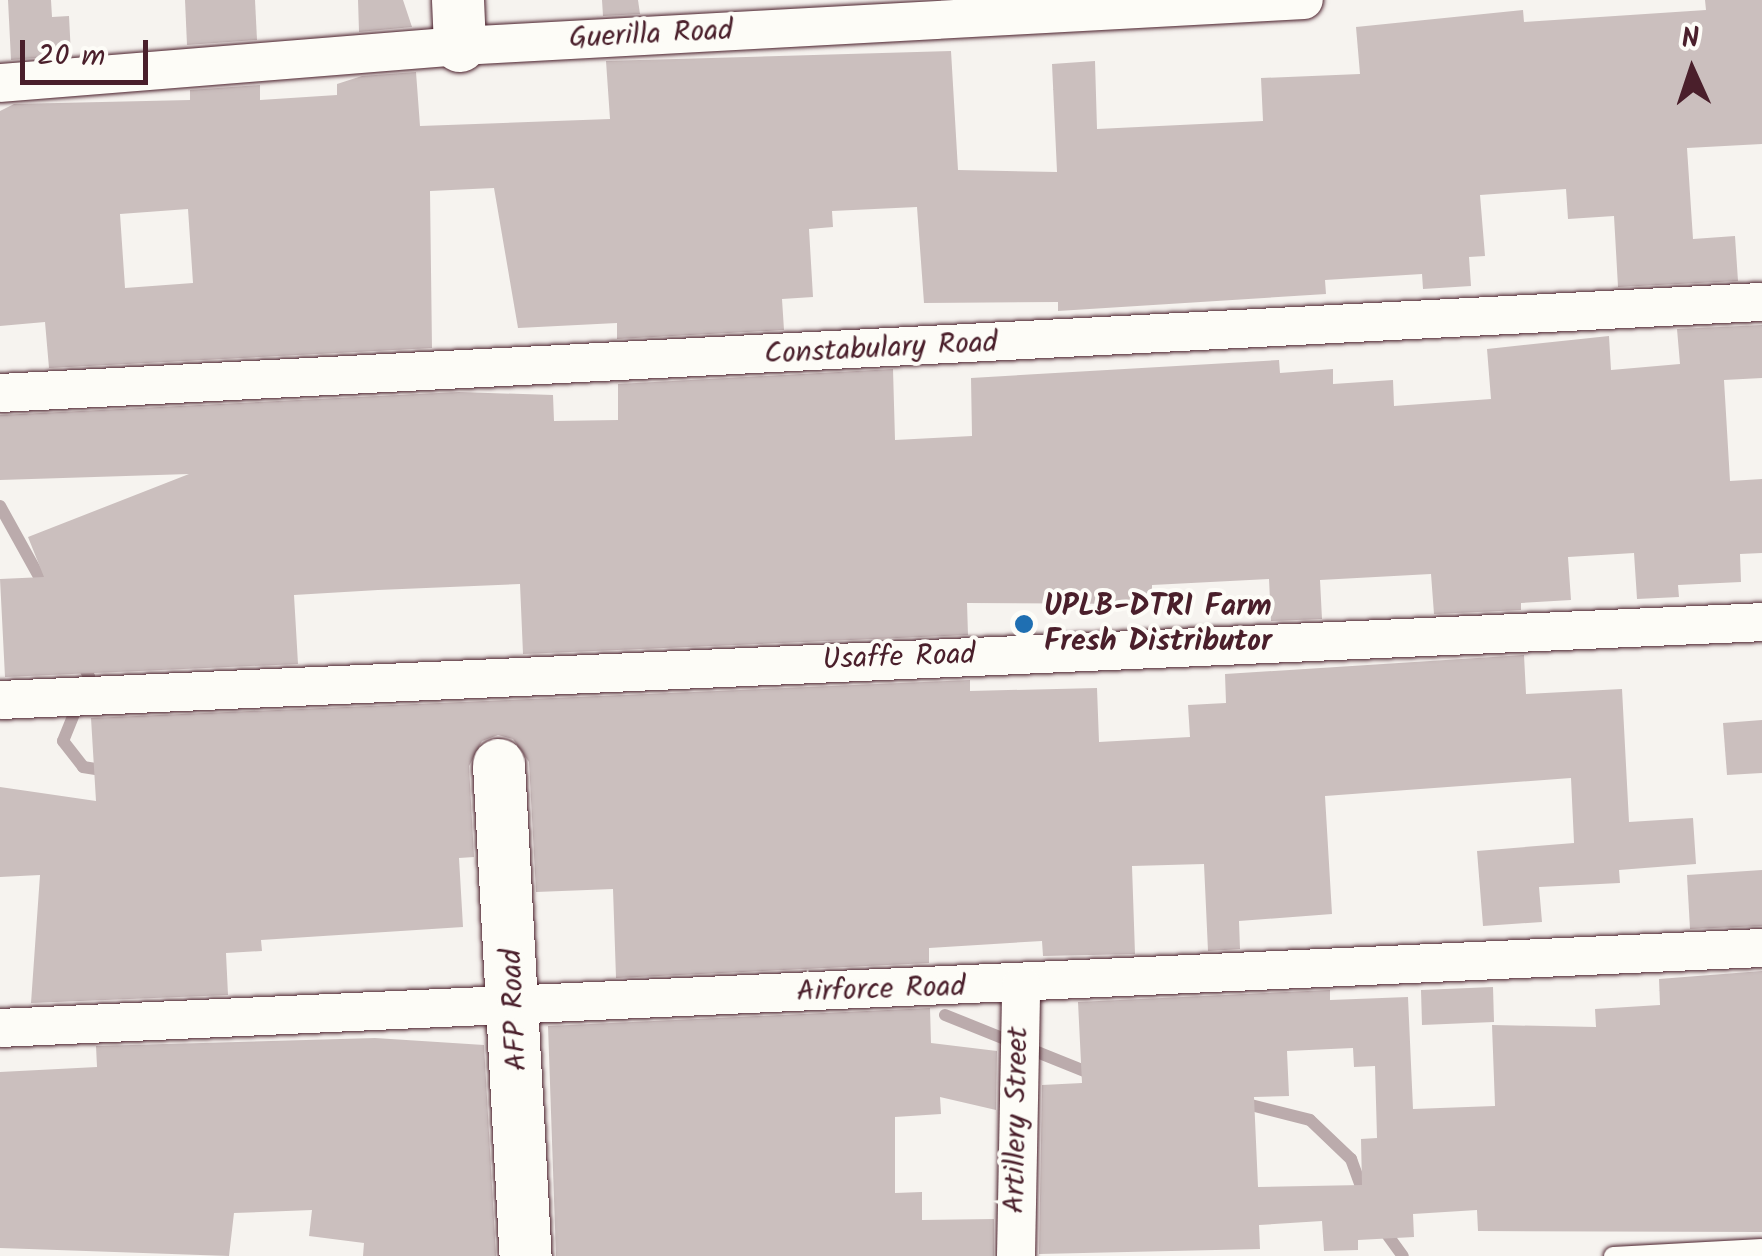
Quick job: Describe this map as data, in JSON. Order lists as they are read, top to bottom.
{
  "streets": {
    "street": [
      "Guerilla Road",
      "Constabulary Road",
      "Usaffe Road",
      "Airforce Road",
      "AFP Road",
      "Artillery Street"
    ]
  },
  "crossings": [
    ["Airforce Road", "AFP Road"],
    ["Airforce Road", "Artillery Street"]
  ],
  "places": ["UPLB-DTRI Farm Fresh Distributor"],
  "scale_bar": "20 m",
  "north": "top"
}
